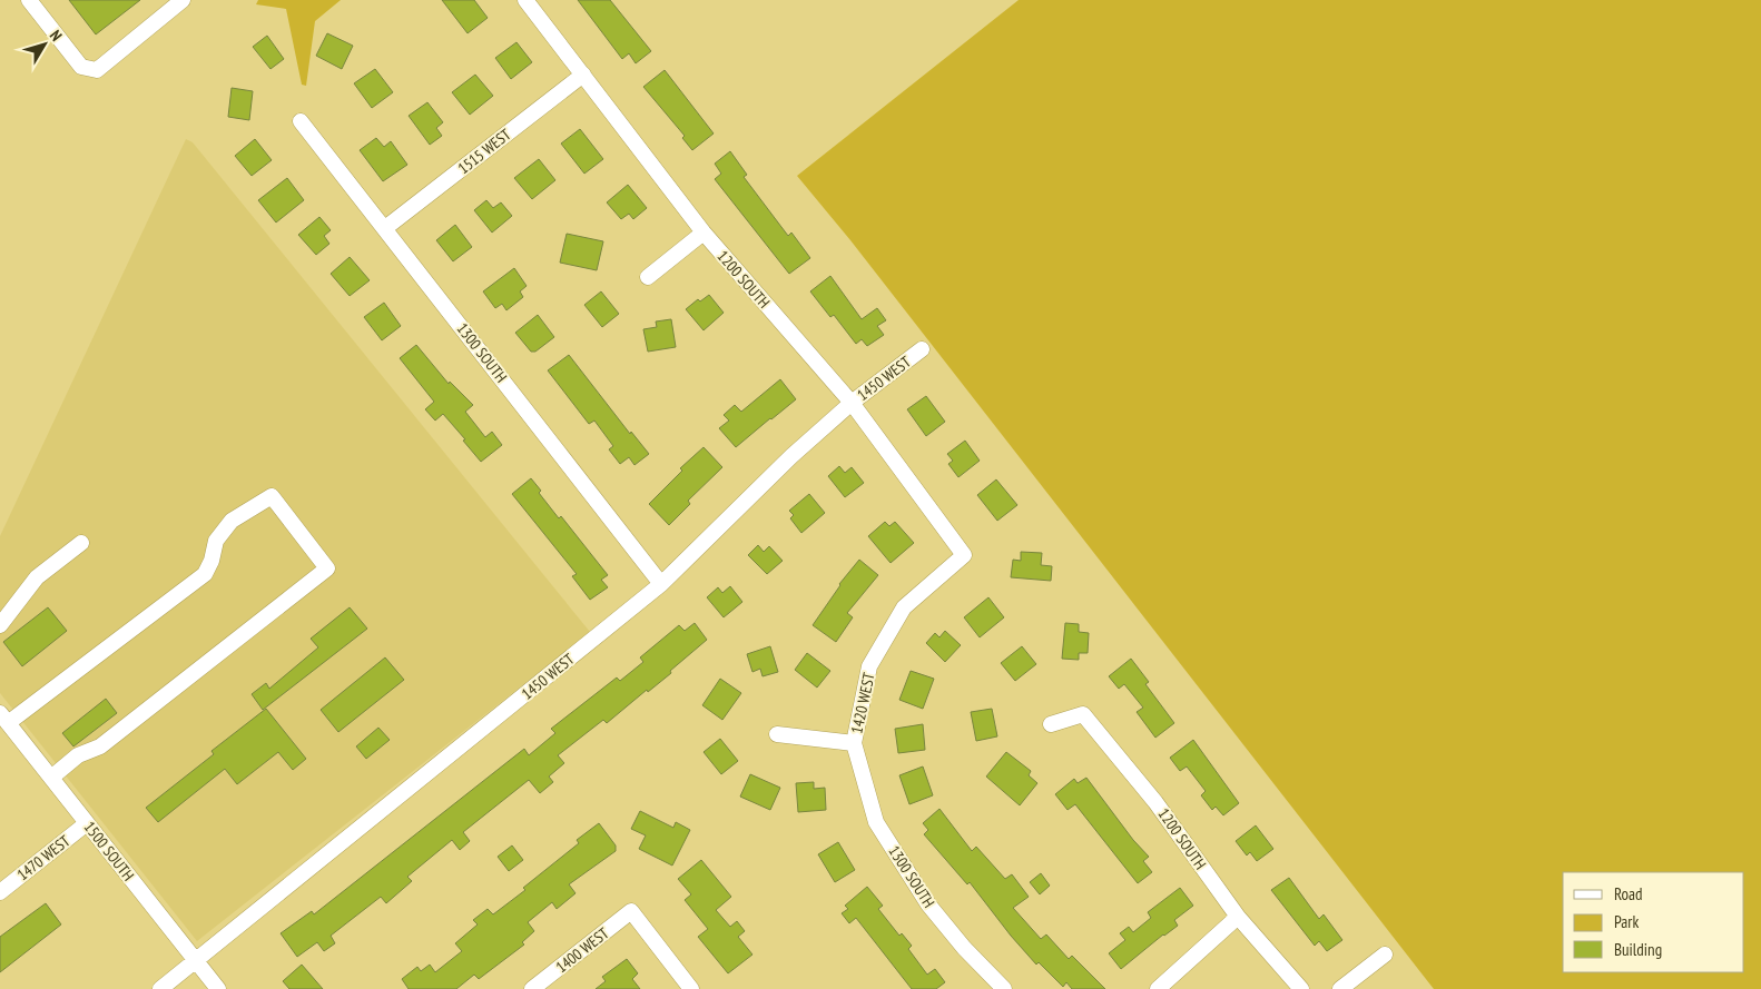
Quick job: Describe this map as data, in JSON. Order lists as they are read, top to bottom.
{
  "streets": {
    "street": [
      "1515 WEST",
      "1200 SOUTH",
      "1300 SOUTH",
      "1450 WEST",
      "1420 WEST",
      "1500 SOUTH",
      "1470 WEST",
      "1400 WEST"
    ]
  },
  "crossings": [
    ["1515 WEST", "1200 SOUTH"],
    ["1515 WEST", "1300 SOUTH"],
    ["1200 SOUTH", "1450 WEST"],
    ["1200 SOUTH", "1420 WEST"],
    ["1300 SOUTH", "1450 WEST"],
    ["1300 SOUTH", "1420 WEST"],
    ["1450 WEST", "1500 SOUTH"],
    ["1500 SOUTH", "1470 WEST"]
  ],
  "legend": ["Road", "Park", "Building"],
  "north": "top right"
}
